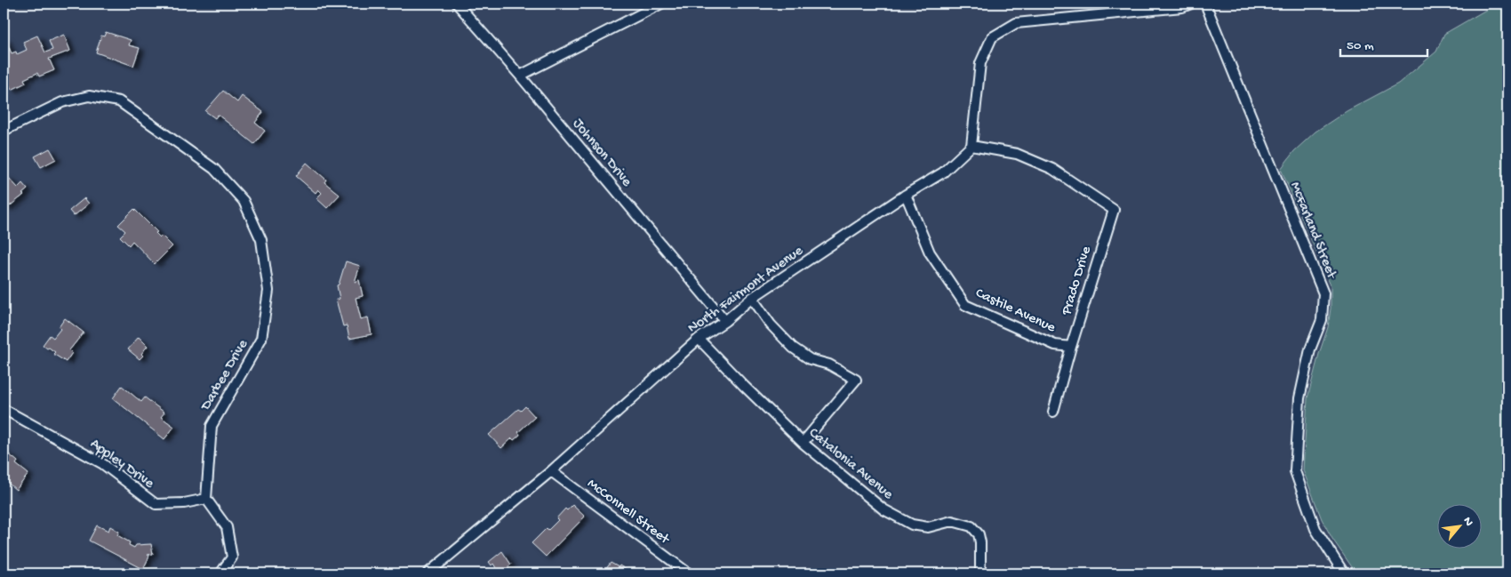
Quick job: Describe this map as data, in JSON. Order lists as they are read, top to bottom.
{
  "streets": {
    "street": [
      "Johnson Drive",
      "McFarland Street",
      "Prado Drive",
      "North Fairmont Avenue",
      "Castile Avenue",
      "Darbee Drive",
      "Appley Drive",
      "Catalonia Avenue",
      "McConnell Street"
    ]
  },
  "crossings": [
    ["Johnson Drive", "North Fairmont Avenue"],
    ["Prado Drive", "North Fairmont Avenue"],
    ["Prado Drive", "Castile Avenue"],
    ["North Fairmont Avenue", "Castile Avenue"],
    ["North Fairmont Avenue", "Catalonia Avenue"],
    ["North Fairmont Avenue", "McConnell Street"],
    ["Darbee Drive", "Appley Drive"]
  ],
  "scale_bar": "50 m",
  "north": "top right"
}
